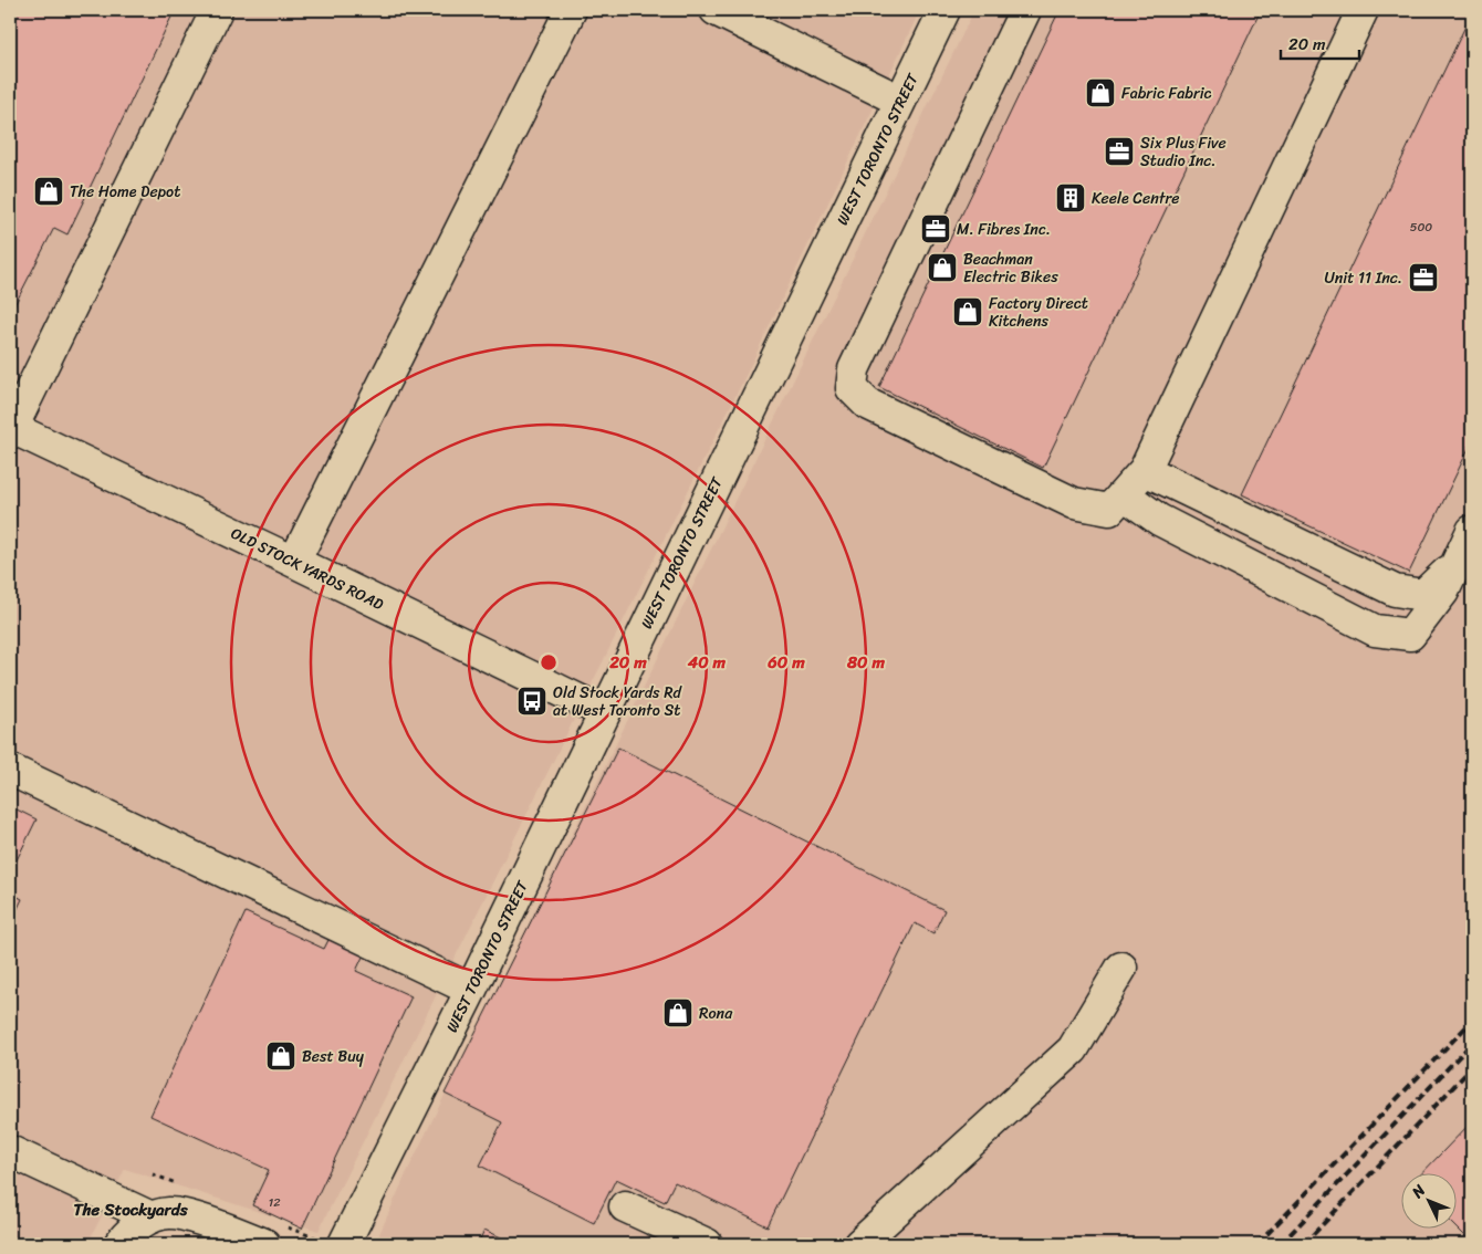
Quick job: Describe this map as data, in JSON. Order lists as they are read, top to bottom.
{
  "streets": {
    "street": ["WEST TORONTO STREET", "OLD STOCK YARDS ROAD"]
  },
  "crossings": [
    ["WEST TORONTO STREET", "OLD STOCK YARDS ROAD"]
  ],
  "districts": ["The Stockyards"],
  "places": {
    "shop": [
      "Fabric Fabric",
      "The Home Depot",
      "Beachman Electric Bikes",
      "Factory Direct Kitchens",
      "Rona",
      "Best Buy"
    ],
    "office": ["Six Plus Five Studio Inc.", "M. Fibres Inc.", "Unit 11 Inc."],
    "building": ["Keele Centre"],
    "bus stop": ["Old Stock Yards Rd at West Toronto St"]
  },
  "house_numbers": ["500", "12"],
  "scale_bar": "20 m",
  "north": "top left",
  "rings": [
    "20 m",
    "40 m",
    "60 m",
    "80 m"
  ]
}
